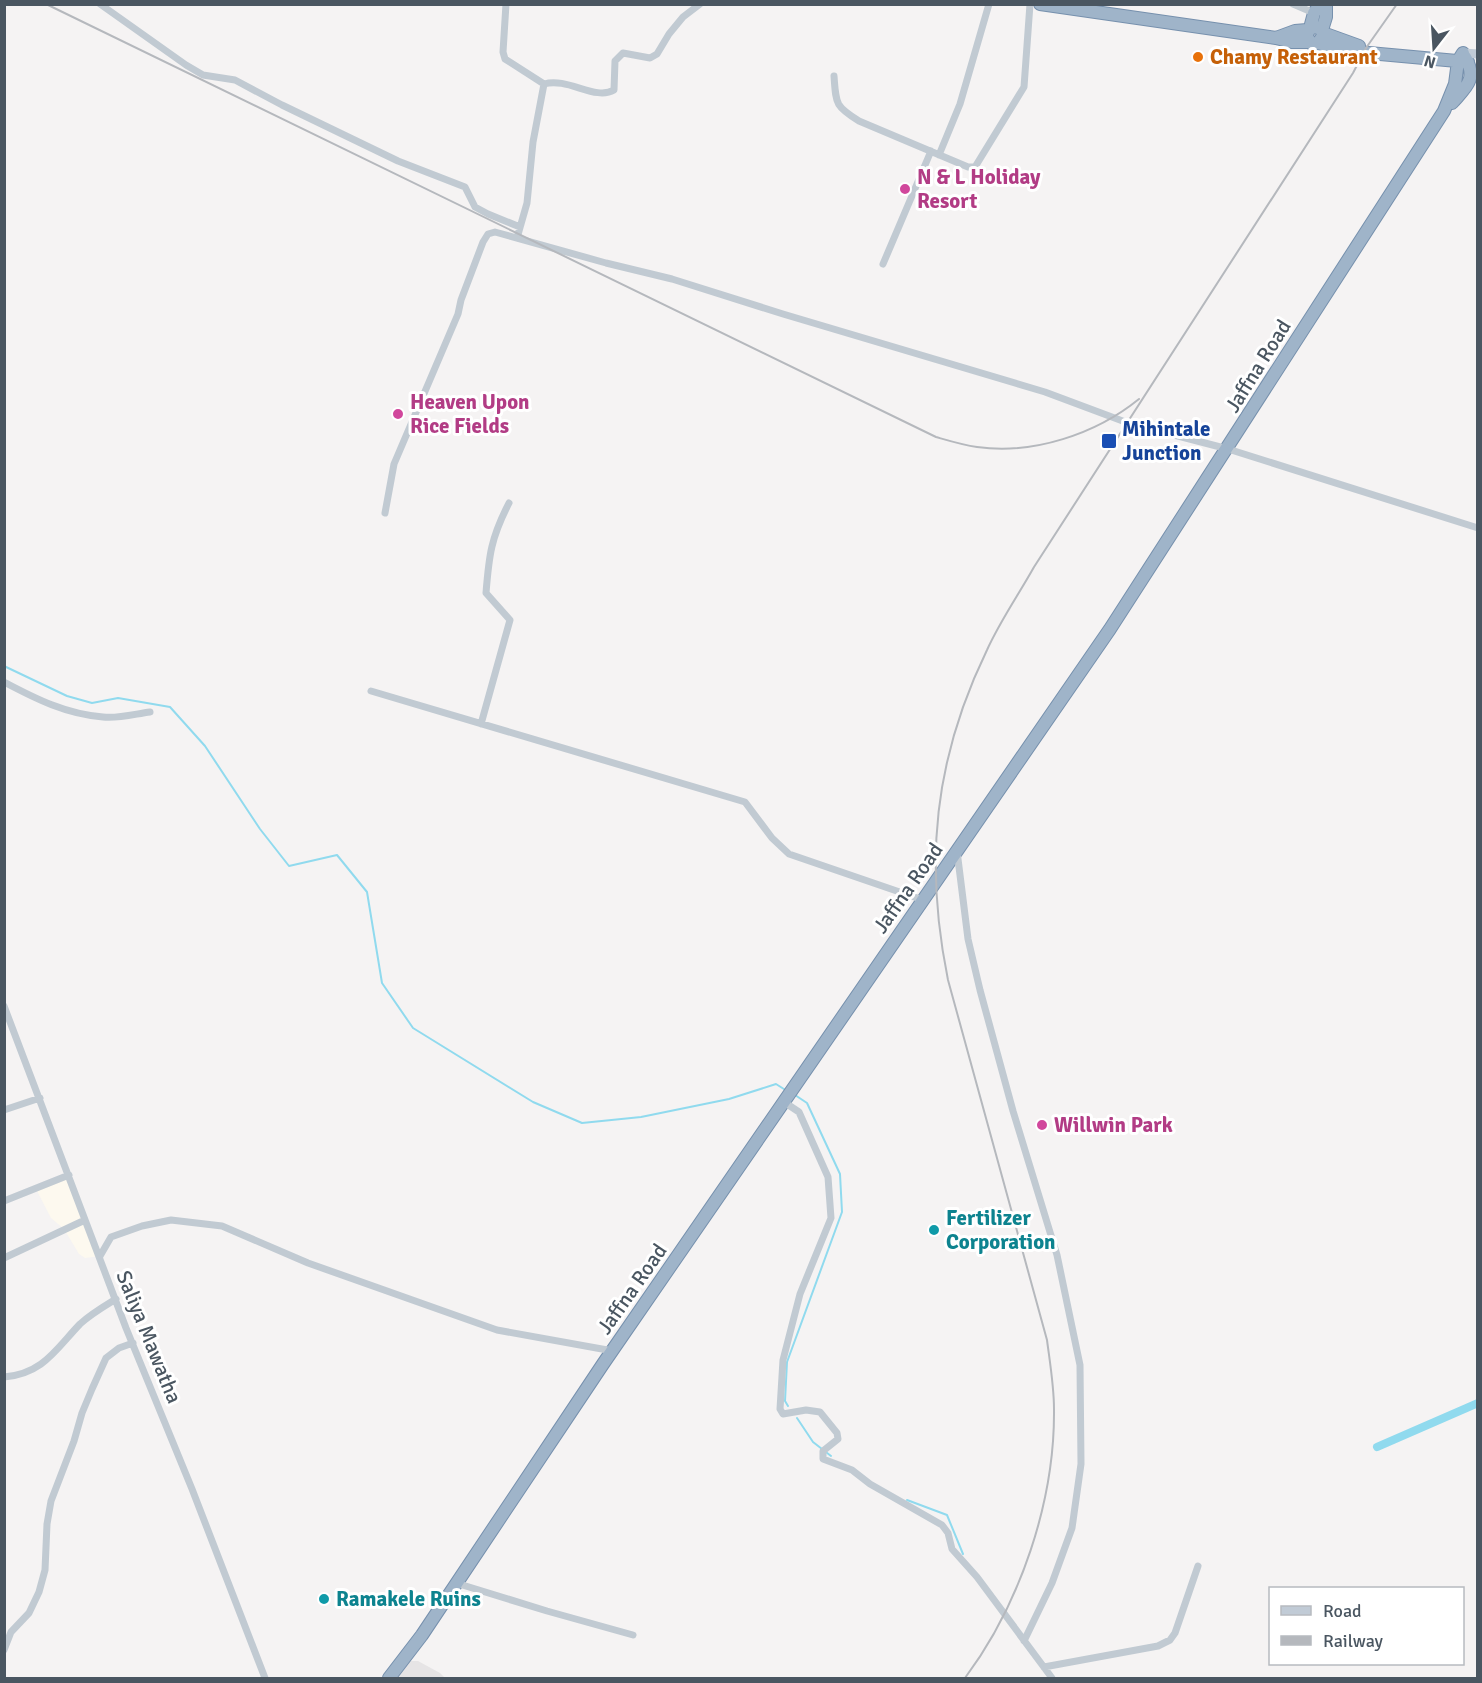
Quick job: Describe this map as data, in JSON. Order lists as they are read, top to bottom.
{
  "streets": {
    "highway": ["Jaffna Road"],
    "street": ["Saliya Mawatha"]
  },
  "places": {
    "other": [
      "Chamy Restaurant",
      "N & L Holiday Resort",
      "Heaven Upon Rice Fields",
      "Willwin Park",
      "Fertilizer Corporation",
      "Ramakele Ruins"
    ],
    "transit": ["Mihintale Junction"]
  },
  "legend": ["Road", "Railway"],
  "north": "bottom"
}
